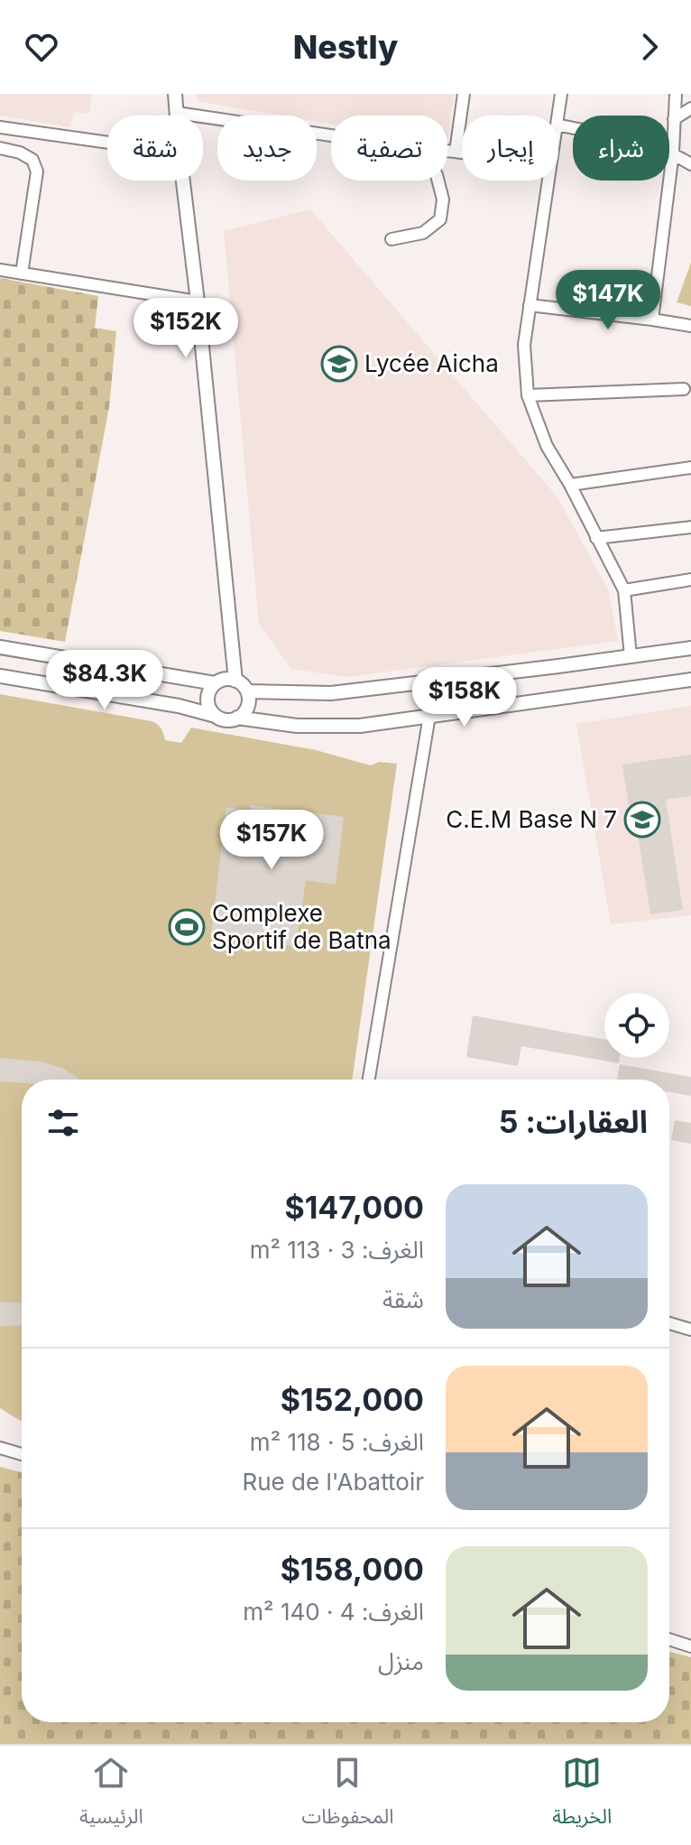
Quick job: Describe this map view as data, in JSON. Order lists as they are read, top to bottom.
{
  "places": {
    "school or university": ["Lycée Aicha", "C.E.M Base N 7"],
    "sports": ["Complexe Sportif de Batna"]
  },
  "page": {
    "header": "Nestly",
    "chip": [
      "شراء",
      "إيجار",
      "تصفية",
      "جديد",
      "شقة"
    ],
    "price": [
      "$147K",
      "$152K",
      "$84.3K",
      "$158K",
      "$157K"
    ],
    "heading": "العقارات: 5",
    "list": [
      {
        "name": "$147,000",
        "note": "الغرف: 3 · 113 m² · شقة"
      },
      {
        "name": "$152,000",
        "note": "الغرف: 5 · 118 m² · Rue de l'Abattoir"
      },
      {
        "name": "$158,000",
        "note": "الغرف: 4 · 140 m² · منزل"
      }
    ],
    "tabs": ["الخريطة", "المحفوظات", "الرئيسية"]
  }
}
